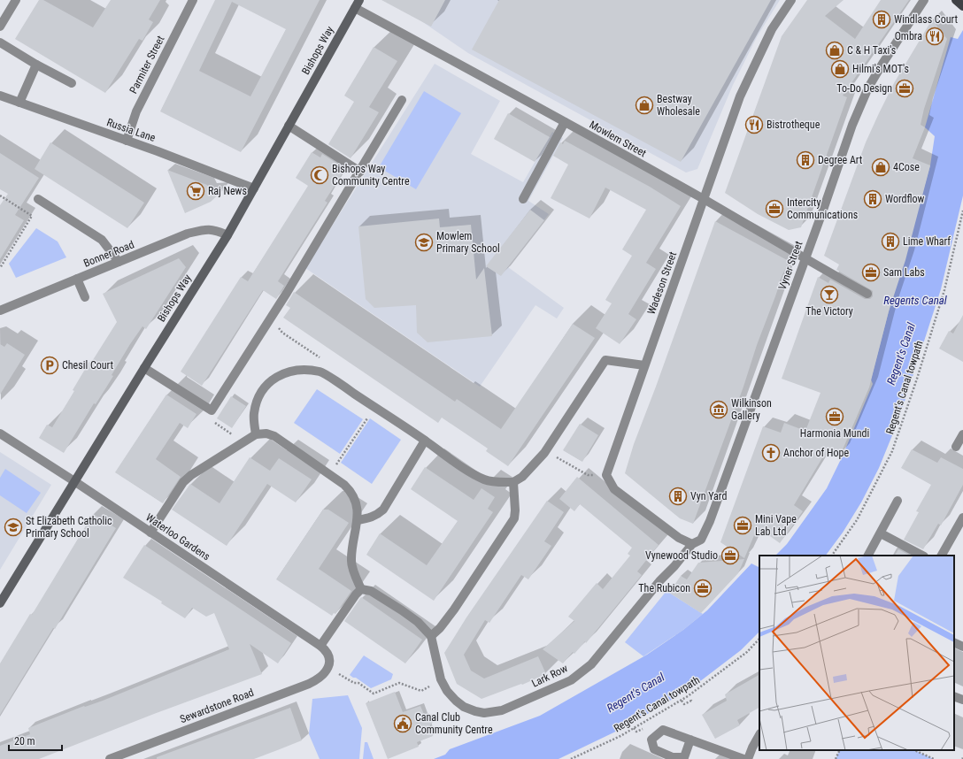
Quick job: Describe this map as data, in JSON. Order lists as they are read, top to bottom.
{
  "streets": {
    "main road": ["Bishops Way"],
    "street": [
      "Parmiter Street",
      "Russia Lane",
      "Mowlem Street",
      "Bonner Road",
      "Vyner Street",
      "Wadeson Street",
      "Waterloo Gardens",
      "Lark Row",
      "Sewardstone Road"
    ],
    "path": ["Regent's Canal towpath"]
  },
  "crossings": [
    ["Bishops Way", "Russia Lane"],
    ["Bishops Way", "Mowlem Street"],
    ["Bishops Way", "Bonner Road"],
    ["Bishops Way", "Waterloo Gardens"],
    ["Parmiter Street", "Russia Lane"],
    ["Mowlem Street", "Vyner Street"],
    ["Mowlem Street", "Wadeson Street"],
    ["Vyner Street", "Lark Row"],
    ["Waterloo Gardens", "Sewardstone Road"]
  ],
  "water": ["Regents Canal", "Regent's Canal"],
  "places": {
    "building": [
      "Windlass Court",
      "Degree Art",
      "Wordflow",
      "Lime Wharf",
      "Vyn Yard"
    ],
    "restaurant": ["Ombra", "Bistrotheque"],
    "shop": [
      "C & H Taxi's",
      "Hilmi's MOT's",
      "Bestway Wholesale",
      "4Cose"
    ],
    "office": [
      "To-Do Design",
      "Intercity Communications",
      "Sam Labs",
      "Harmonia Mundi",
      "Mini Vape Lab Ltd",
      "Vynewood Studio",
      "The Rubicon"
    ],
    "mosque": ["Bishops Way Community Centre"],
    "supermarket": ["Raj News"],
    "school or university": ["Mowlem Primary School", "St Elizabeth Catholic Primary School"],
    "bar": ["The Victory"],
    "parking": ["Chesil Court"],
    "museum": ["Wilkinson Gallery"],
    "church": ["Anchor of Hope"],
    "public building": ["Canal Club Community Centre"]
  },
  "scale_bar": "20 m"
}
